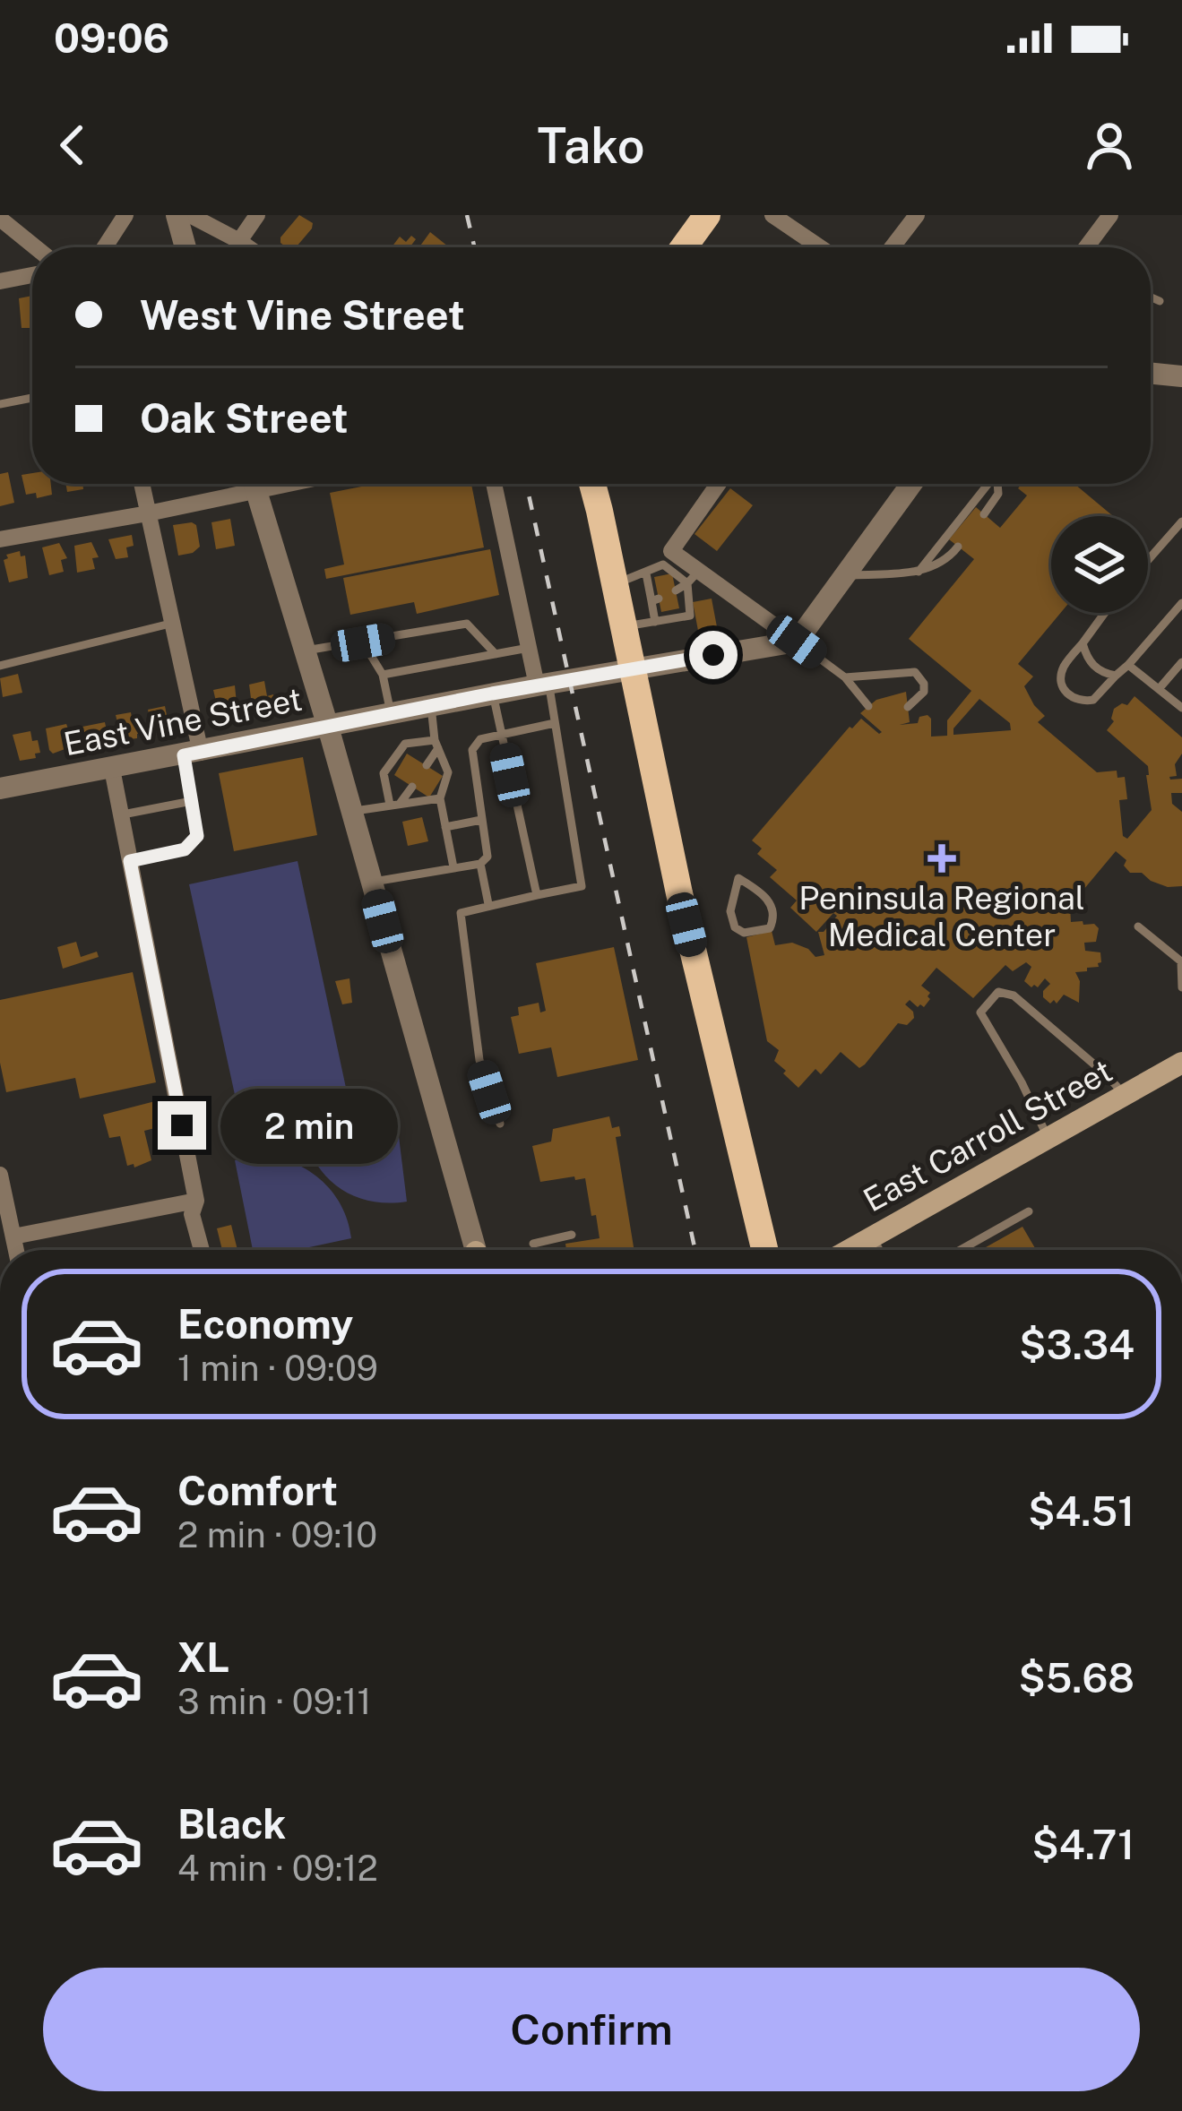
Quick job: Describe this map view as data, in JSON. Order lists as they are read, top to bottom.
{
  "streets": {
    "main road": ["East Carroll Street"],
    "street": ["East Vine Street"]
  },
  "places": {
    "health": ["Peninsula Regional Medical Center"]
  },
  "page": {
    "status": "09:06",
    "header": "Tako",
    "banner": ["West Vine Street", "Oak Street"],
    "bubble": "2 min",
    "list": [
      {
        "name": "Economy",
        "note": "1 min · 09:09",
        "value": "$3.34"
      },
      {
        "name": "Comfort",
        "note": "2 min · 09:10",
        "value": "$4.51"
      },
      {
        "name": "XL",
        "note": "3 min · 09:11",
        "value": "$5.68"
      },
      {
        "name": "Black",
        "note": "4 min · 09:12",
        "value": "$4.71"
      }
    ],
    "buttons": "Confirm"
  }
}
